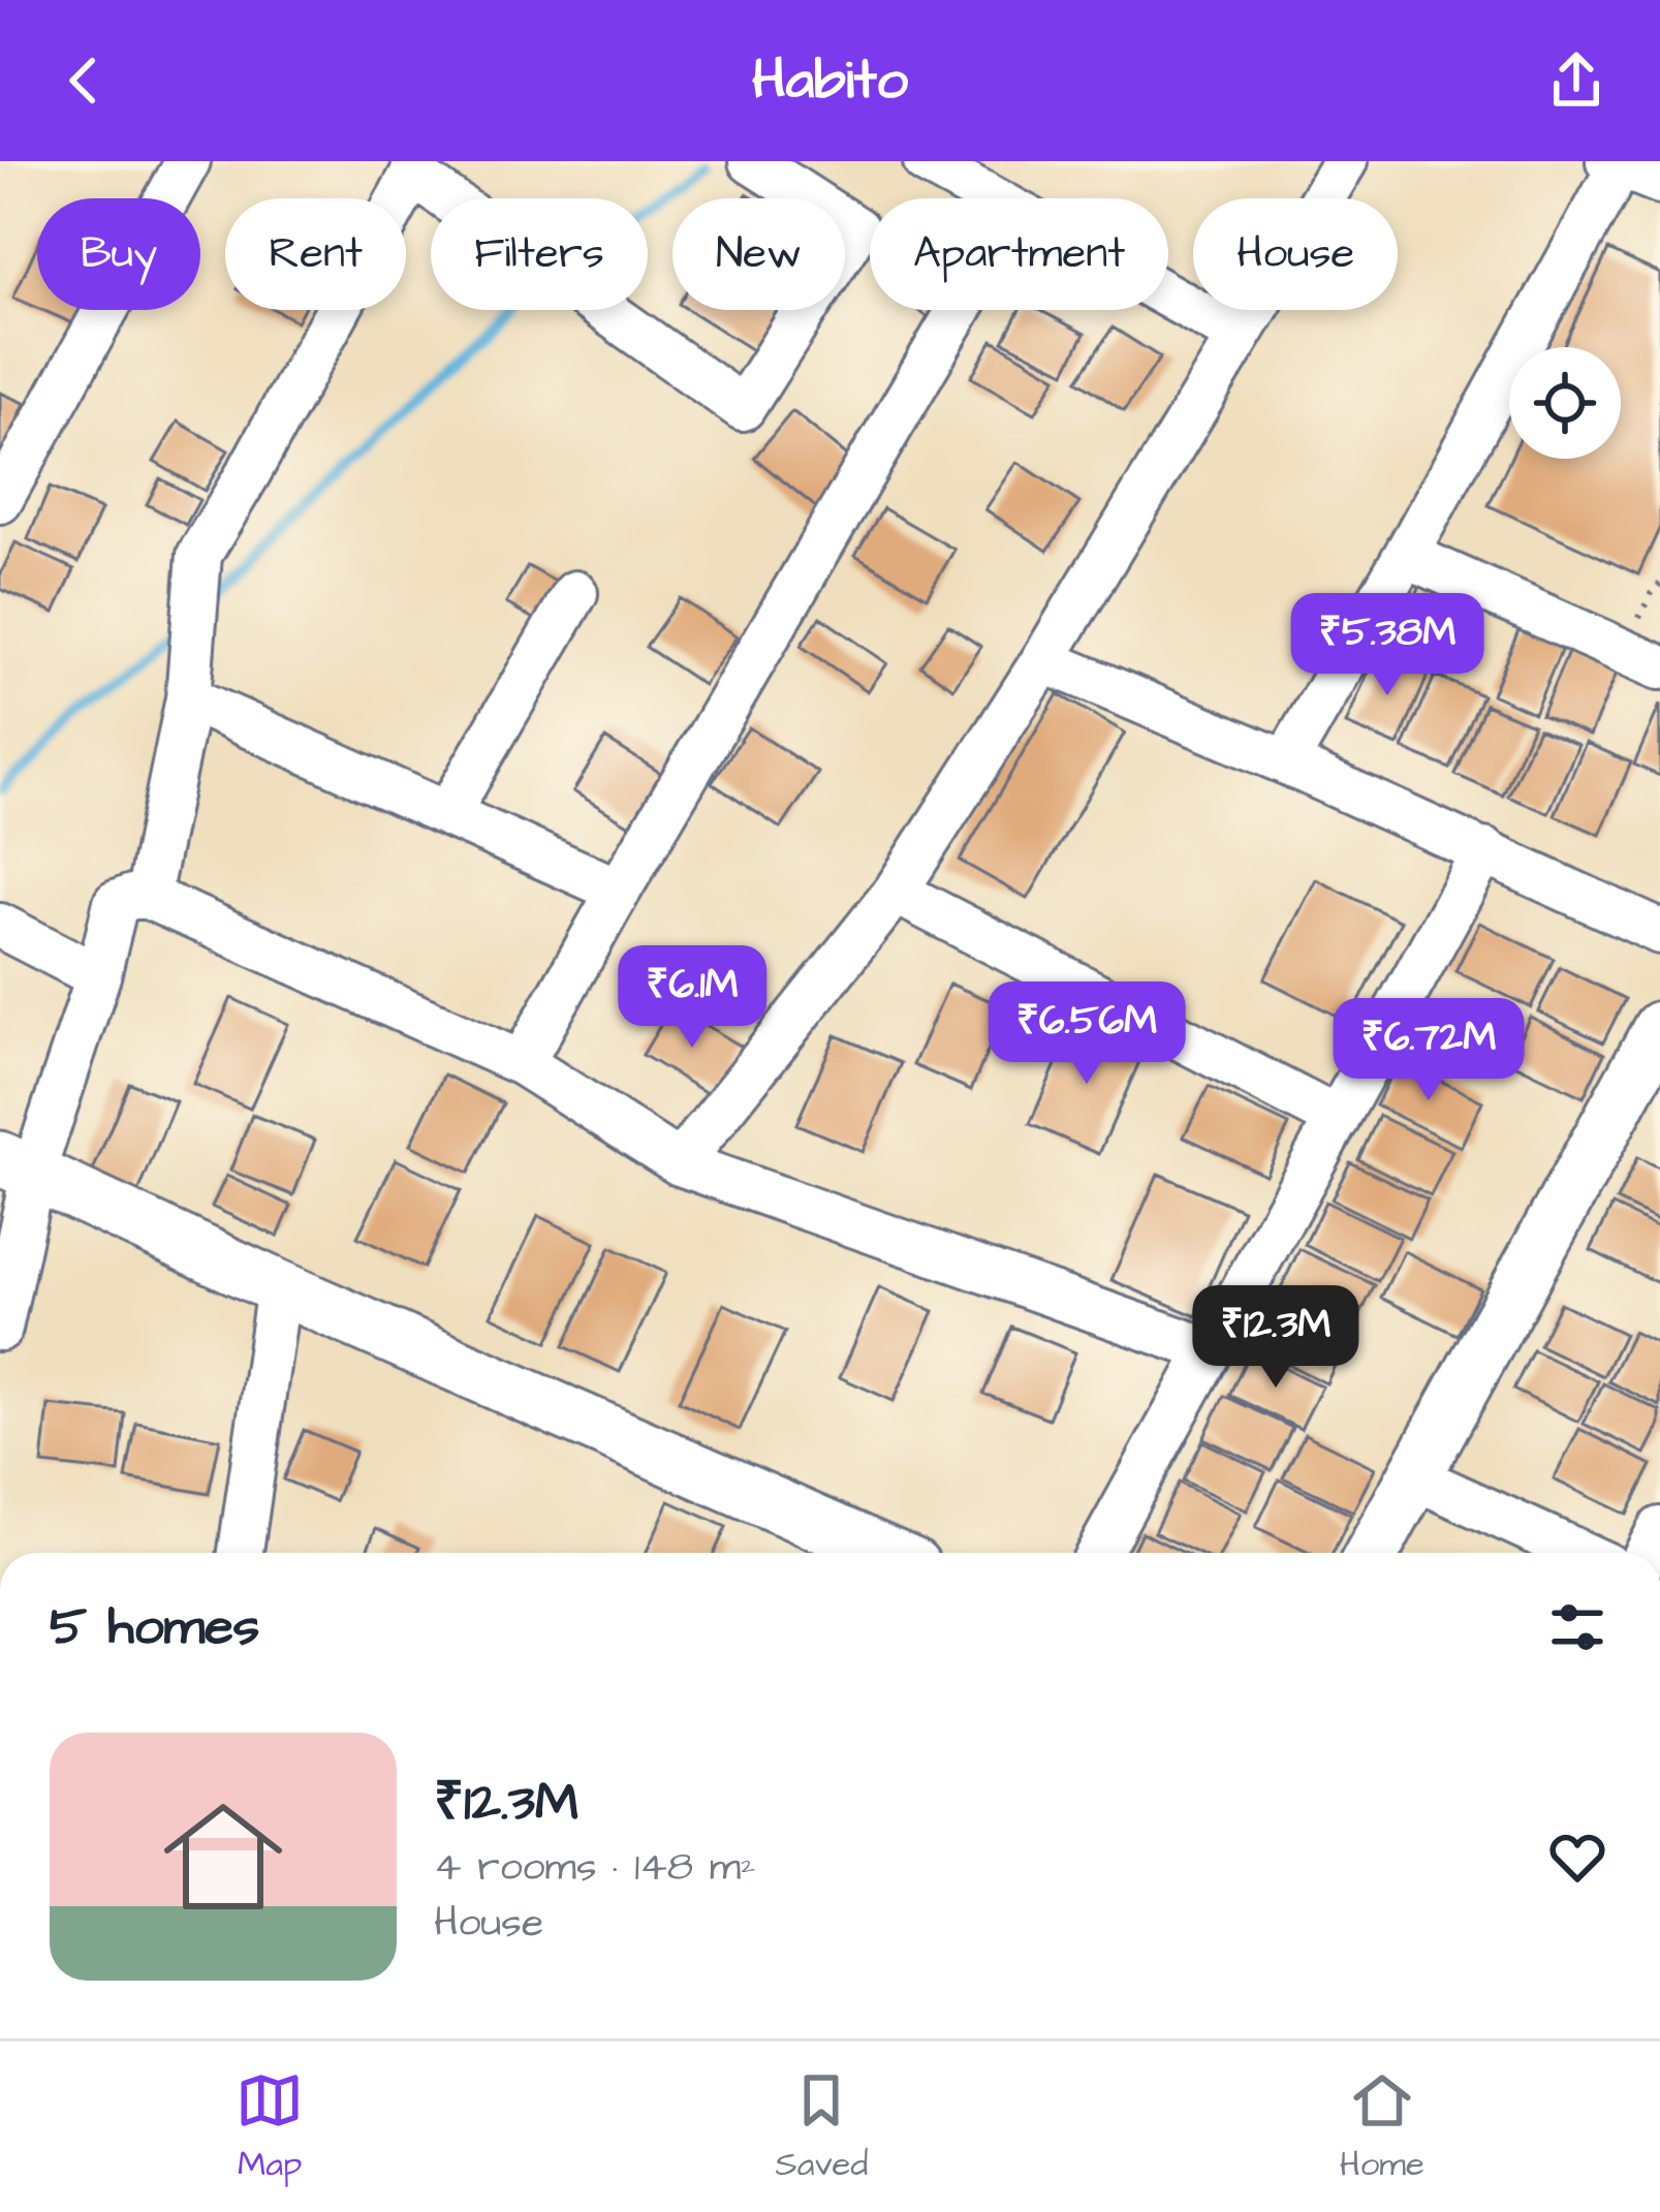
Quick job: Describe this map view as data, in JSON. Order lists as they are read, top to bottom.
{
  "page": {
    "header": "Habito",
    "chip": [
      "Buy",
      "Rent",
      "Filters",
      "New",
      "Apartment",
      "House"
    ],
    "price": [
      "₹5.38M",
      "₹6.1M",
      "₹6.56M",
      "₹6.72M",
      "₹12.3M"
    ],
    "heading": "5 homes",
    "list": [
      {
        "name": "₹12.3M",
        "note": "4 rooms · 148 m² · House"
      }
    ],
    "tabs": ["Map", "Saved", "Home"]
  }
}
